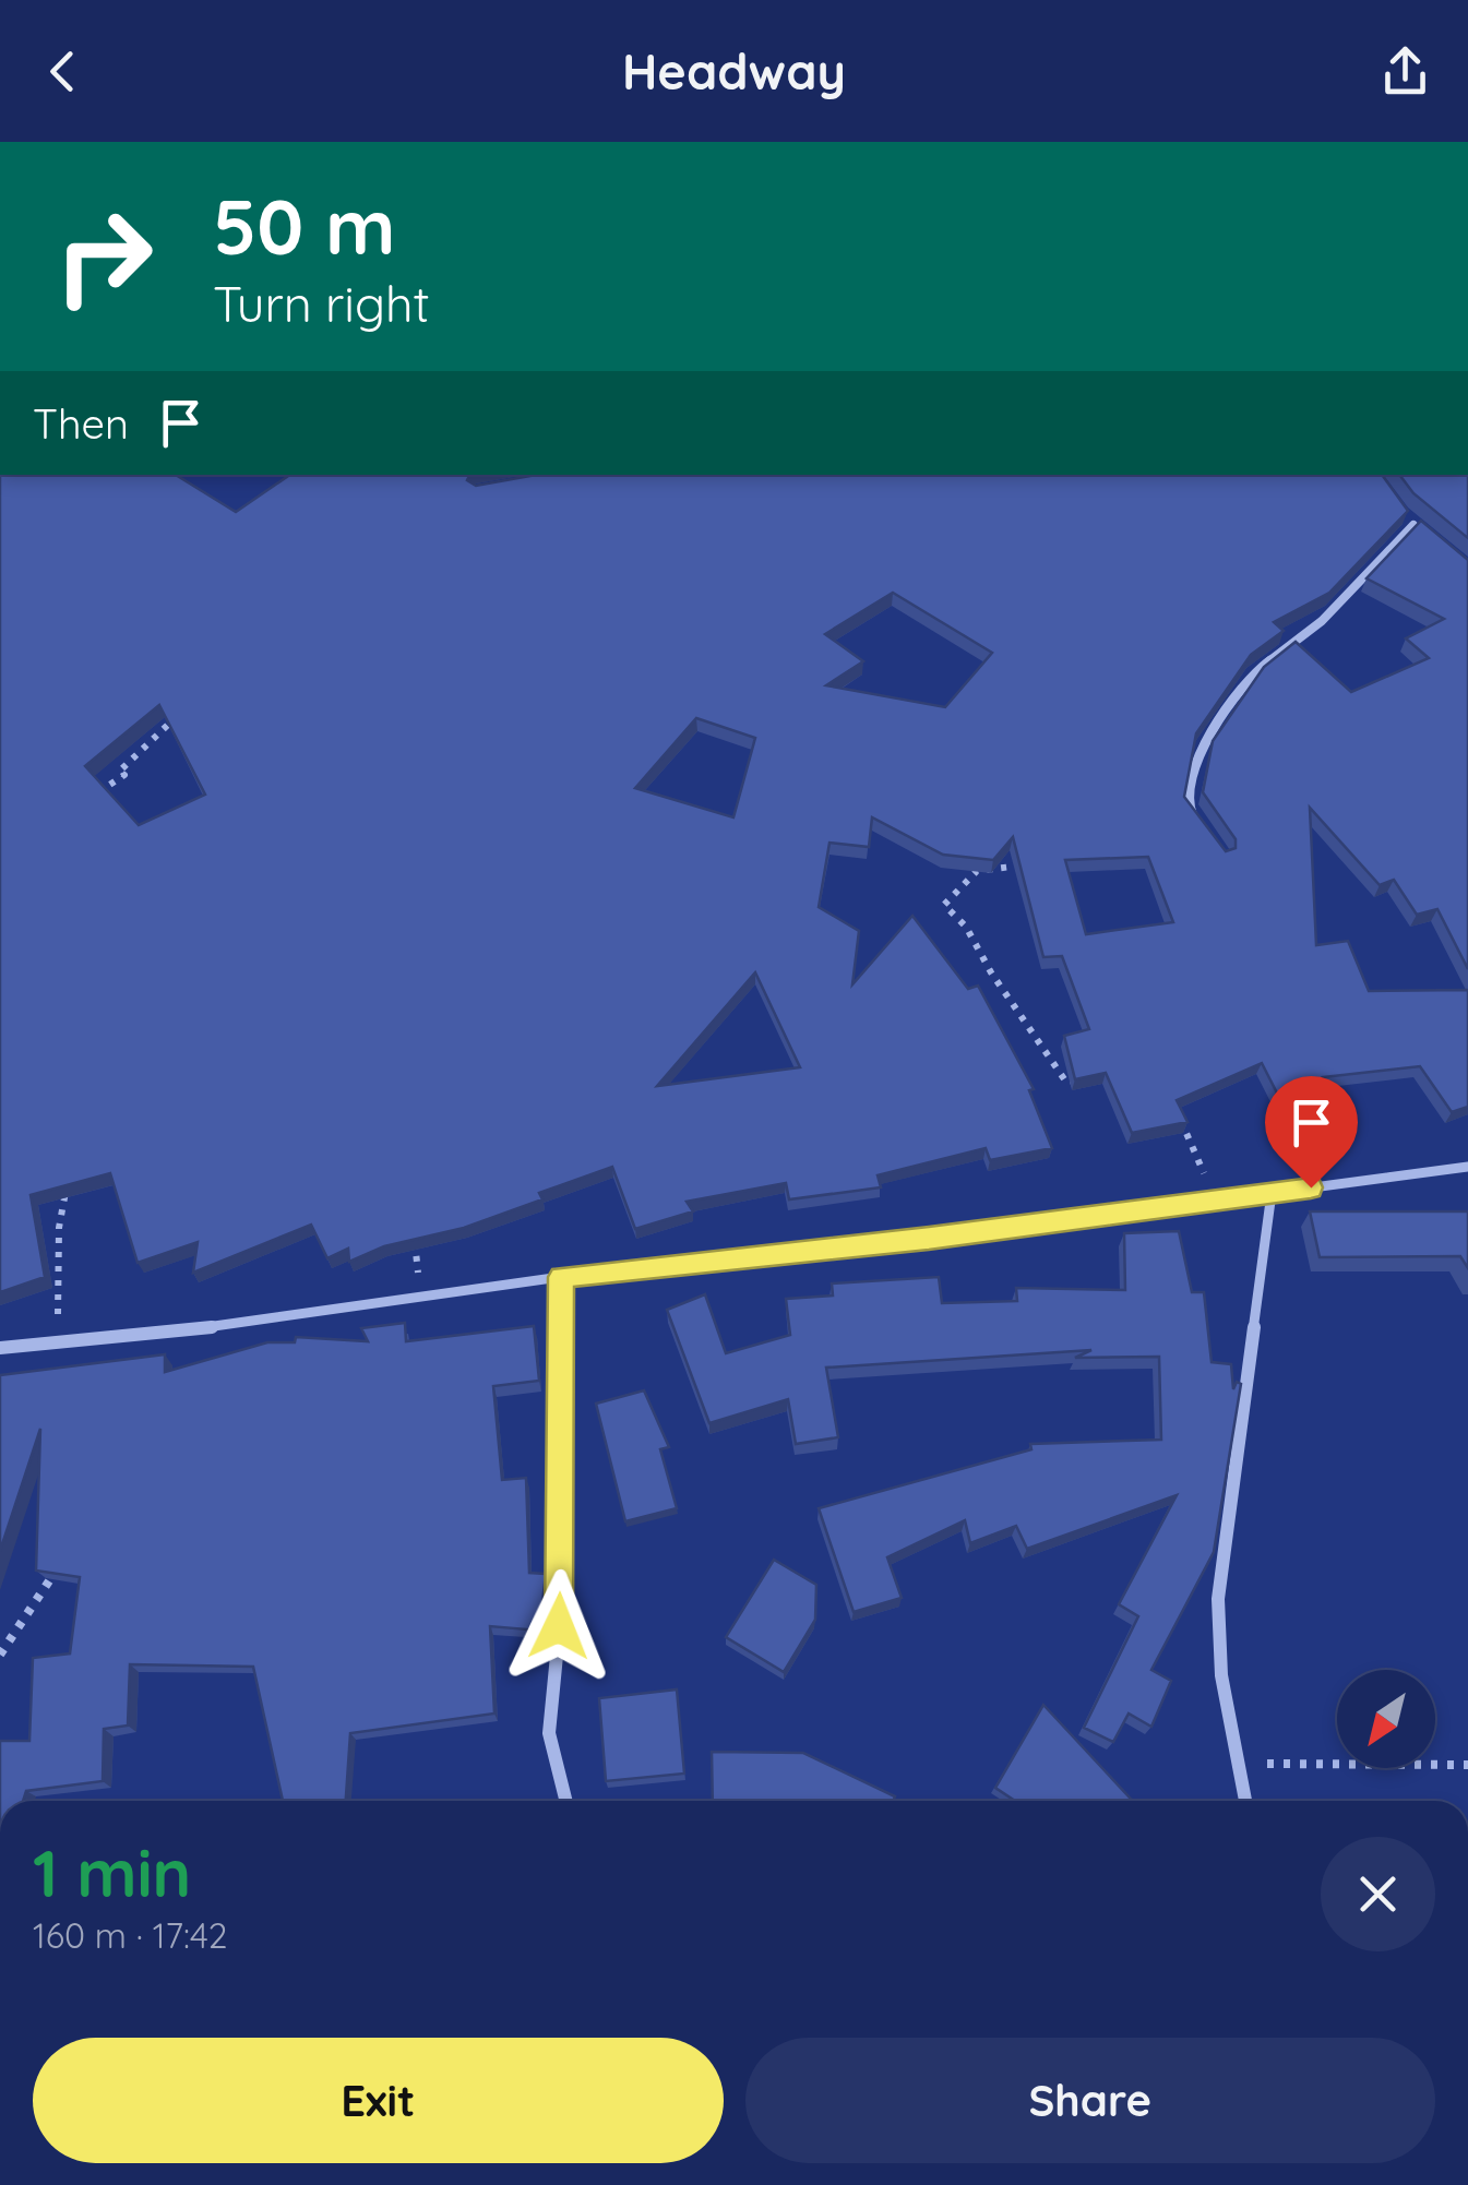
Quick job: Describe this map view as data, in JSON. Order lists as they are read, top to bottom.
{
  "north": "bottom left",
  "page": {
    "header": "Headway",
    "turn": ["50 m", "Turn right"],
    "then": "Then",
    "heading": ["1 min", "160 m · 17:42"],
    "buttons": ["Exit", "Share"]
  }
}
